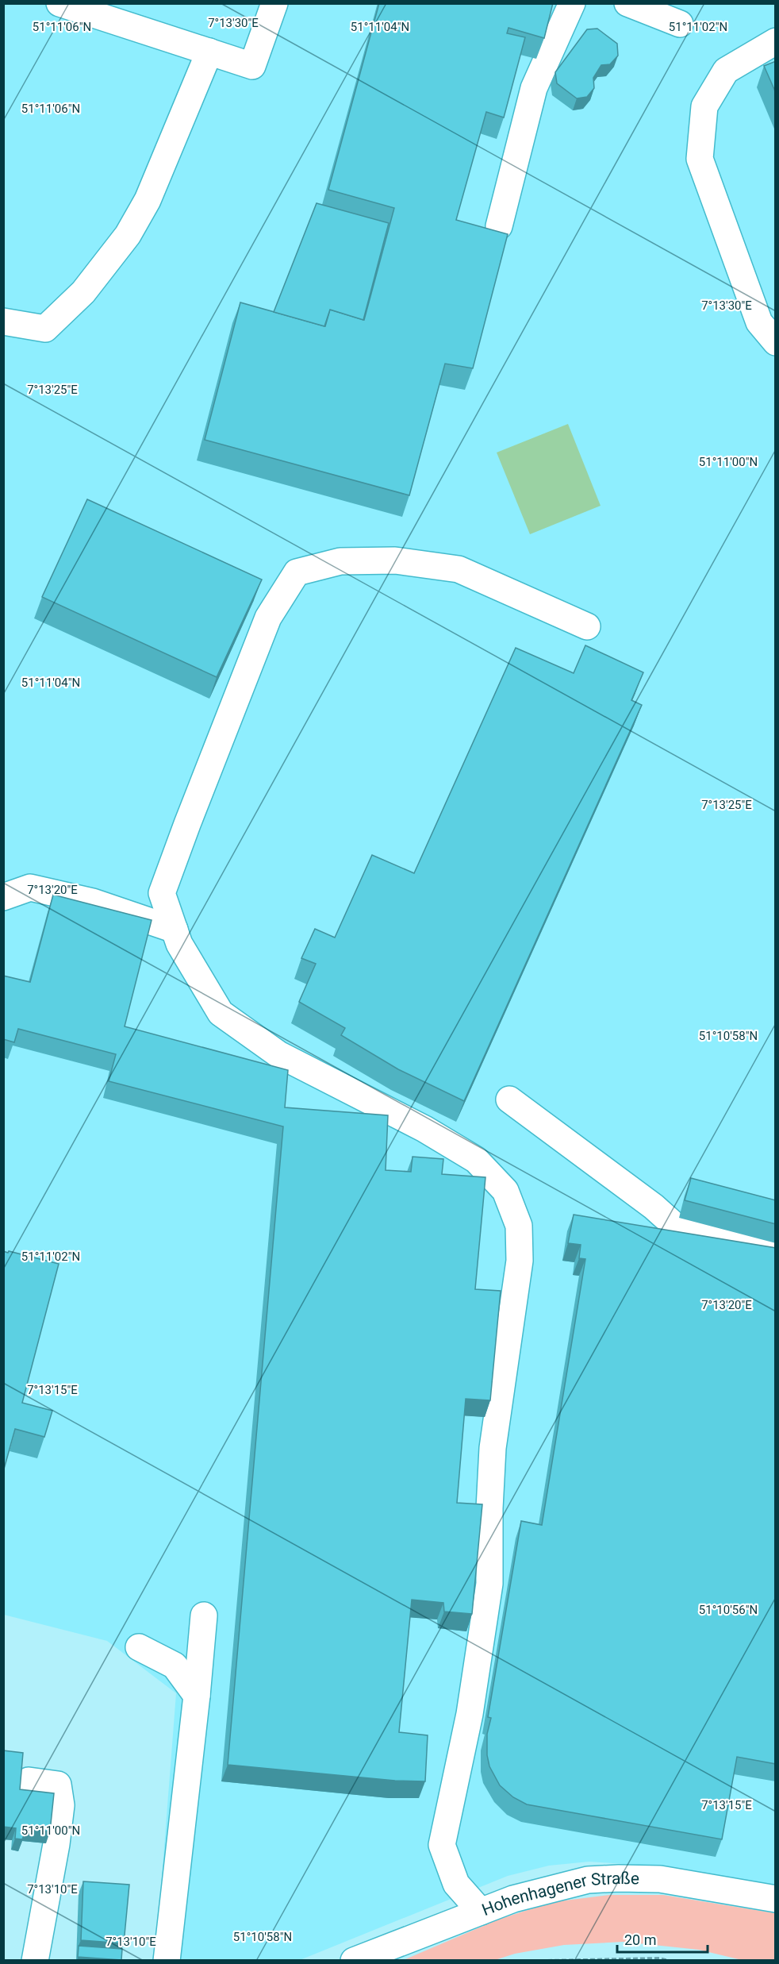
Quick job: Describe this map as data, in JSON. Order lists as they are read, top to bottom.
{
  "streets": {
    "street": ["Hohenhagener Straße"]
  },
  "scale_bar": "20 m",
  "coordinates": [
    "7°13'30\"E",
    "51°11'06\"N",
    "51°11'04\"N",
    "51°11'02\"N",
    "7°13'25\"E",
    "51°11'00\"N",
    "7°13'20\"E",
    "51°10'58\"N",
    "7°13'15\"E",
    "51°10'56\"N",
    "7°13'10\"E"
  ]
}
